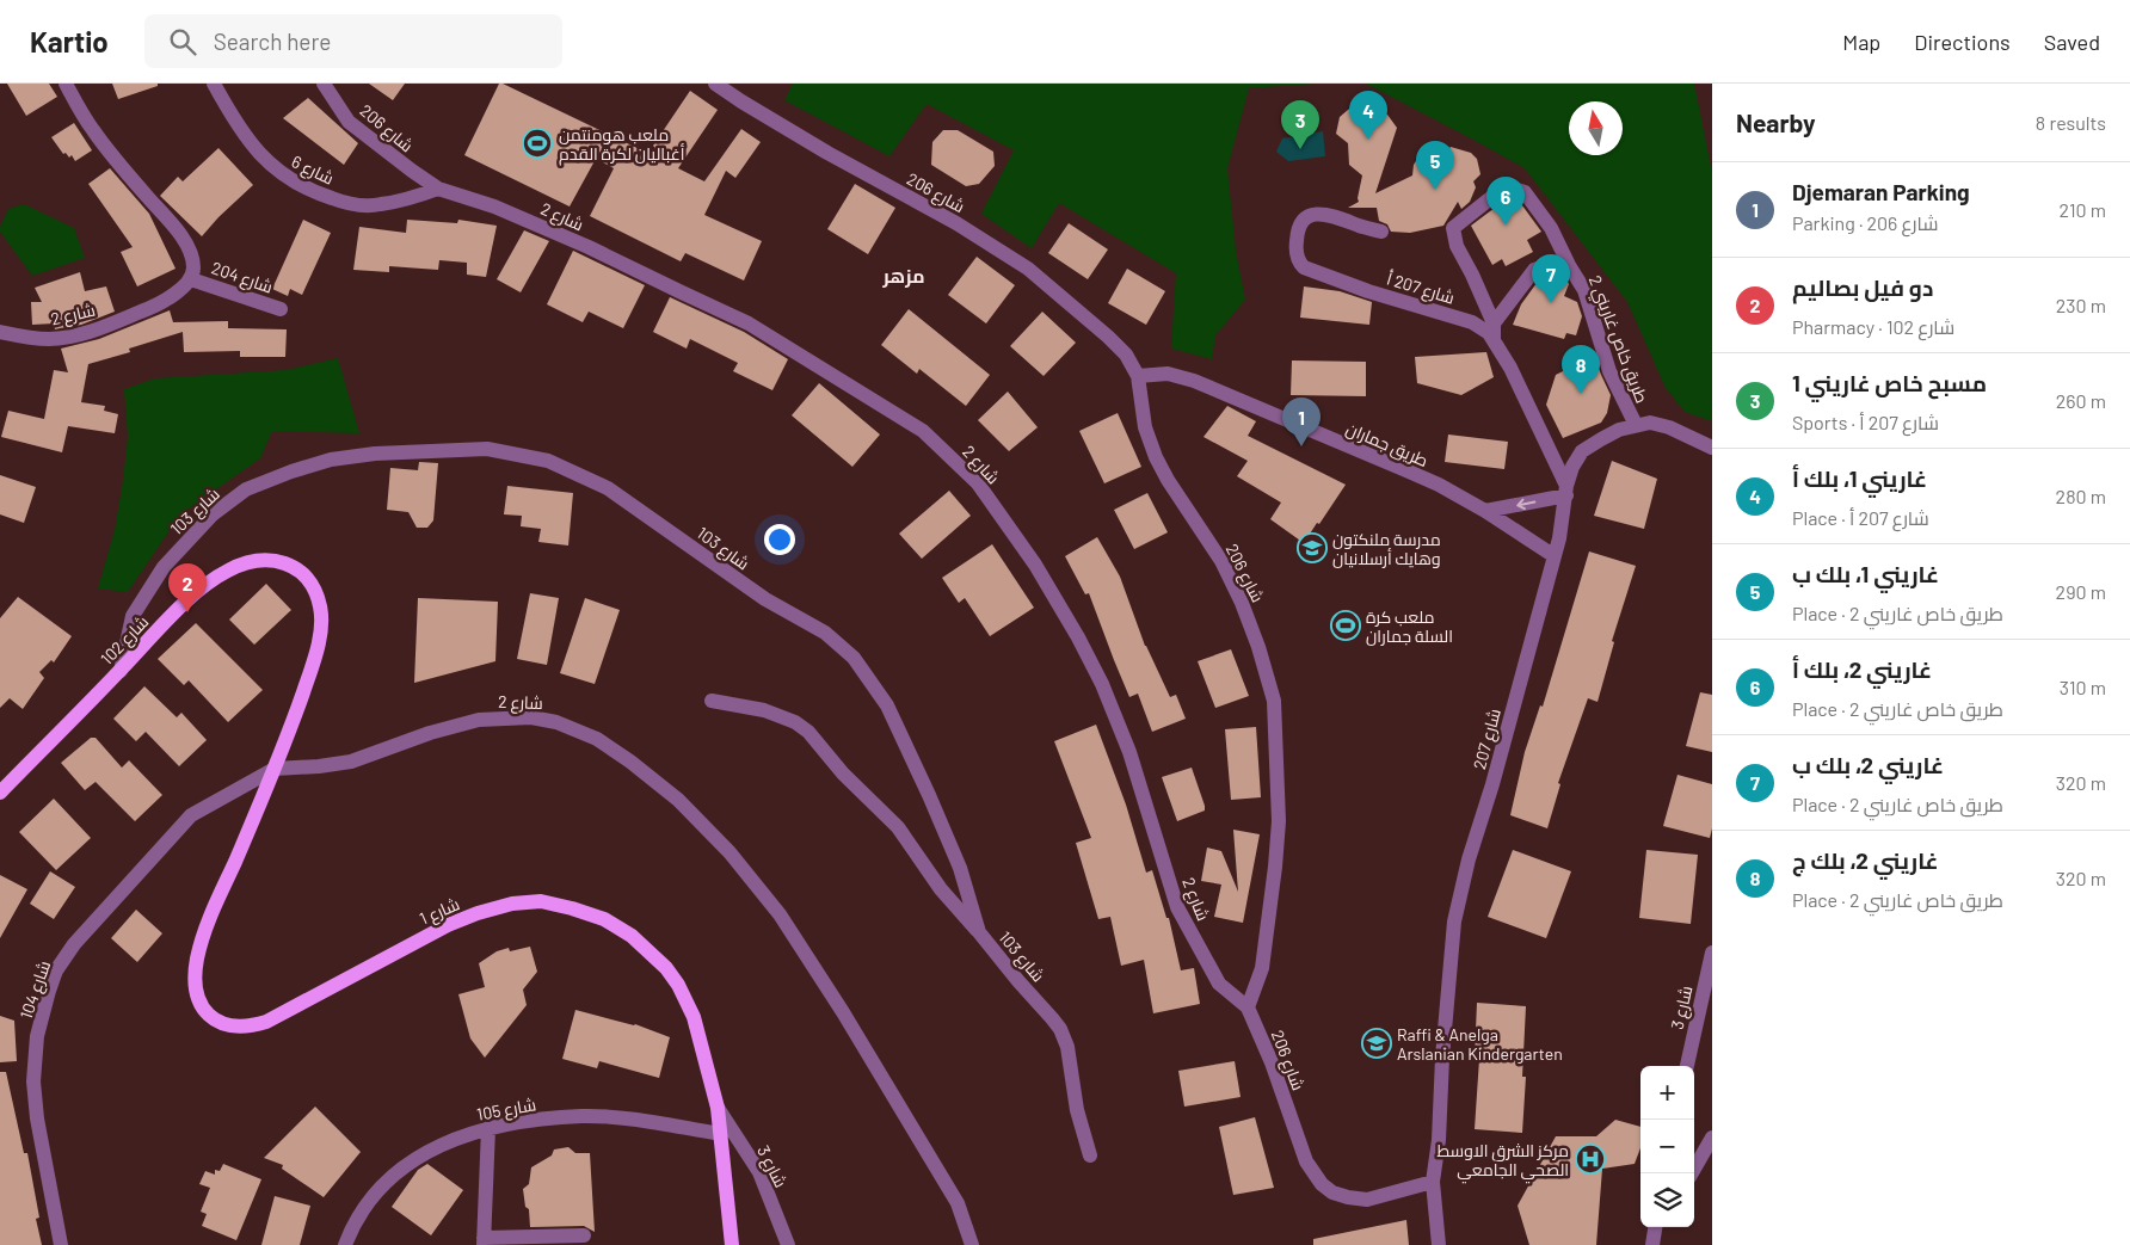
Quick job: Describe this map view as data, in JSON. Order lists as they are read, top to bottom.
{
  "streets": {
    "main road": ["شارع 102", "شارع 1"],
    "street": [
      "شارع 206",
      "شارع 6",
      "شارع 2",
      "شارع 204",
      "شارع 207 أ",
      "طريق خاص غاريني 2",
      "طريق جماران",
      "شارع 103",
      "شارع 207",
      "شارع 104",
      "شارع 3",
      "شارع 105"
    ]
  },
  "crossings": [
    ["شارع 206", "شارع 6"],
    ["شارع 206", "شارع 2"],
    ["شارع 206", "طريق جماران"],
    ["شارع 206", "شارع 207"],
    ["شارع 6", "شارع 2"],
    ["شارع 2", "شارع 204"],
    ["شارع 2", "شارع 102"],
    ["شارع 2", "شارع 1"],
    ["شارع 2", "شارع 104"],
    ["شارع 207 أ", "طريق خاص غاريني 2"],
    ["شارع 207 أ", "شارع 207"],
    ["طريق خاص غاريني 2", "شارع 207"],
    ["طريق جماران", "شارع 207"],
    ["شارع 103", "شارع 102"],
    ["شارع 102", "شارع 1"],
    ["شارع 102", "شارع 104"],
    ["شارع 1", "شارع 104"],
    ["شارع 1", "شارع 3"],
    ["شارع 1", "شارع 105"]
  ],
  "districts": ["مزهر"],
  "places": {
    "sports": ["ملعب هومنتمن أغباليان لكرة القدم", "ملعب كرة السلة جماران"],
    "school or university": ["مدرسة ملنكتون وهايك أرسلانيان", "Raffi & Anelga Arslanian Kindergarten"],
    "hospital": ["مركز الشرق الاوسط الصحي الجامعي"]
  },
  "north": "top",
  "page": {
    "header": "Kartio",
    "search": "Search here",
    "nav": ["Map", "Directions", "Saved"],
    "heading": ["Nearby", "8 results"],
    "pins": [
      "4",
      "3",
      "5",
      "6",
      "7",
      "8",
      "1",
      "2"
    ],
    "list": [
      {
        "mark": "1",
        "name": "Djemaran Parking",
        "note": "Parking · شارع 206",
        "value": "210 m"
      },
      {
        "mark": "2",
        "name": "دو فيل بصاليم",
        "note": "Pharmacy · شارع 102",
        "value": "230 m"
      },
      {
        "mark": "3",
        "name": "مسبح خاص غاريني 1",
        "note": "Sports · شارع 207 أ",
        "value": "260 m"
      },
      {
        "mark": "4",
        "name": "غاريني 1، بلك أ",
        "note": "Place · شارع 207 أ",
        "value": "280 m"
      },
      {
        "mark": "5",
        "name": "غاريني 1، بلك ب",
        "note": "Place · طريق خاص غاريني 2",
        "value": "290 m"
      },
      {
        "mark": "6",
        "name": "غاريني 2، بلك أ",
        "note": "Place · طريق خاص غاريني 2",
        "value": "310 m"
      },
      {
        "mark": "7",
        "name": "غاريني 2، بلك ب",
        "note": "Place · طريق خاص غاريني 2",
        "value": "320 m"
      },
      {
        "mark": "8",
        "name": "غاريني 2، بلك ج",
        "note": "Place · طريق خاص غاريني 2",
        "value": "320 m"
      }
    ],
    "map_buttons": ["+", "−"]
  }
}
